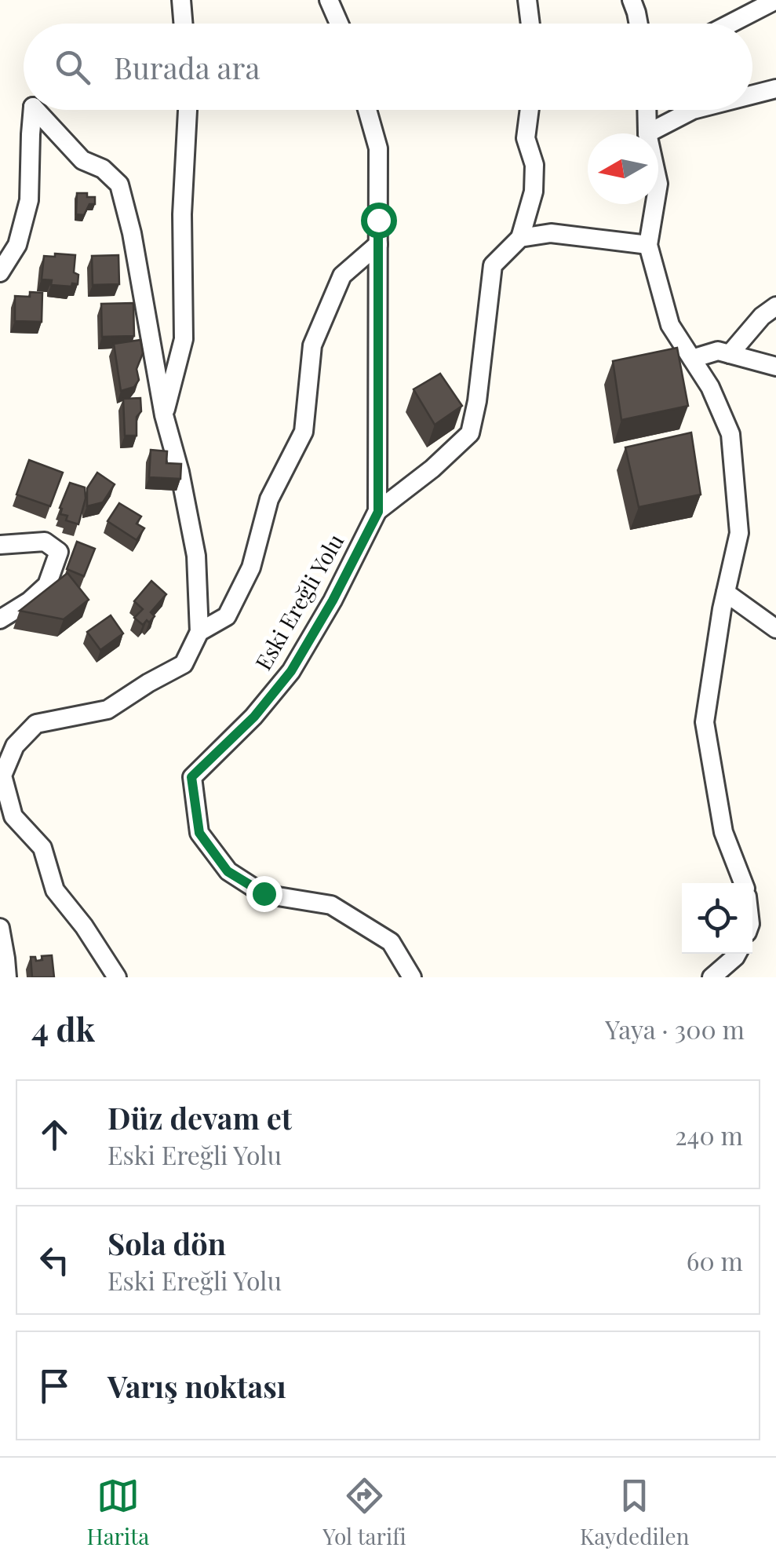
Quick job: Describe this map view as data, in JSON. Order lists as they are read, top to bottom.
{
  "streets": {
    "street": ["Eski Ereğli Yolu"]
  },
  "north": "left",
  "page": {
    "search": "Burada ara",
    "heading": ["4 dk", "Yaya · 300 m"],
    "list": [
      ["Düz devam et", "Eski Ereğli Yolu", "240 m"],
      ["Sola dön", "Eski Ereğli Yolu", "60 m"],
      "Varış noktası"
    ],
    "nav": ["Harita", "Yol tarifi", "Kaydedilen"]
  }
}
